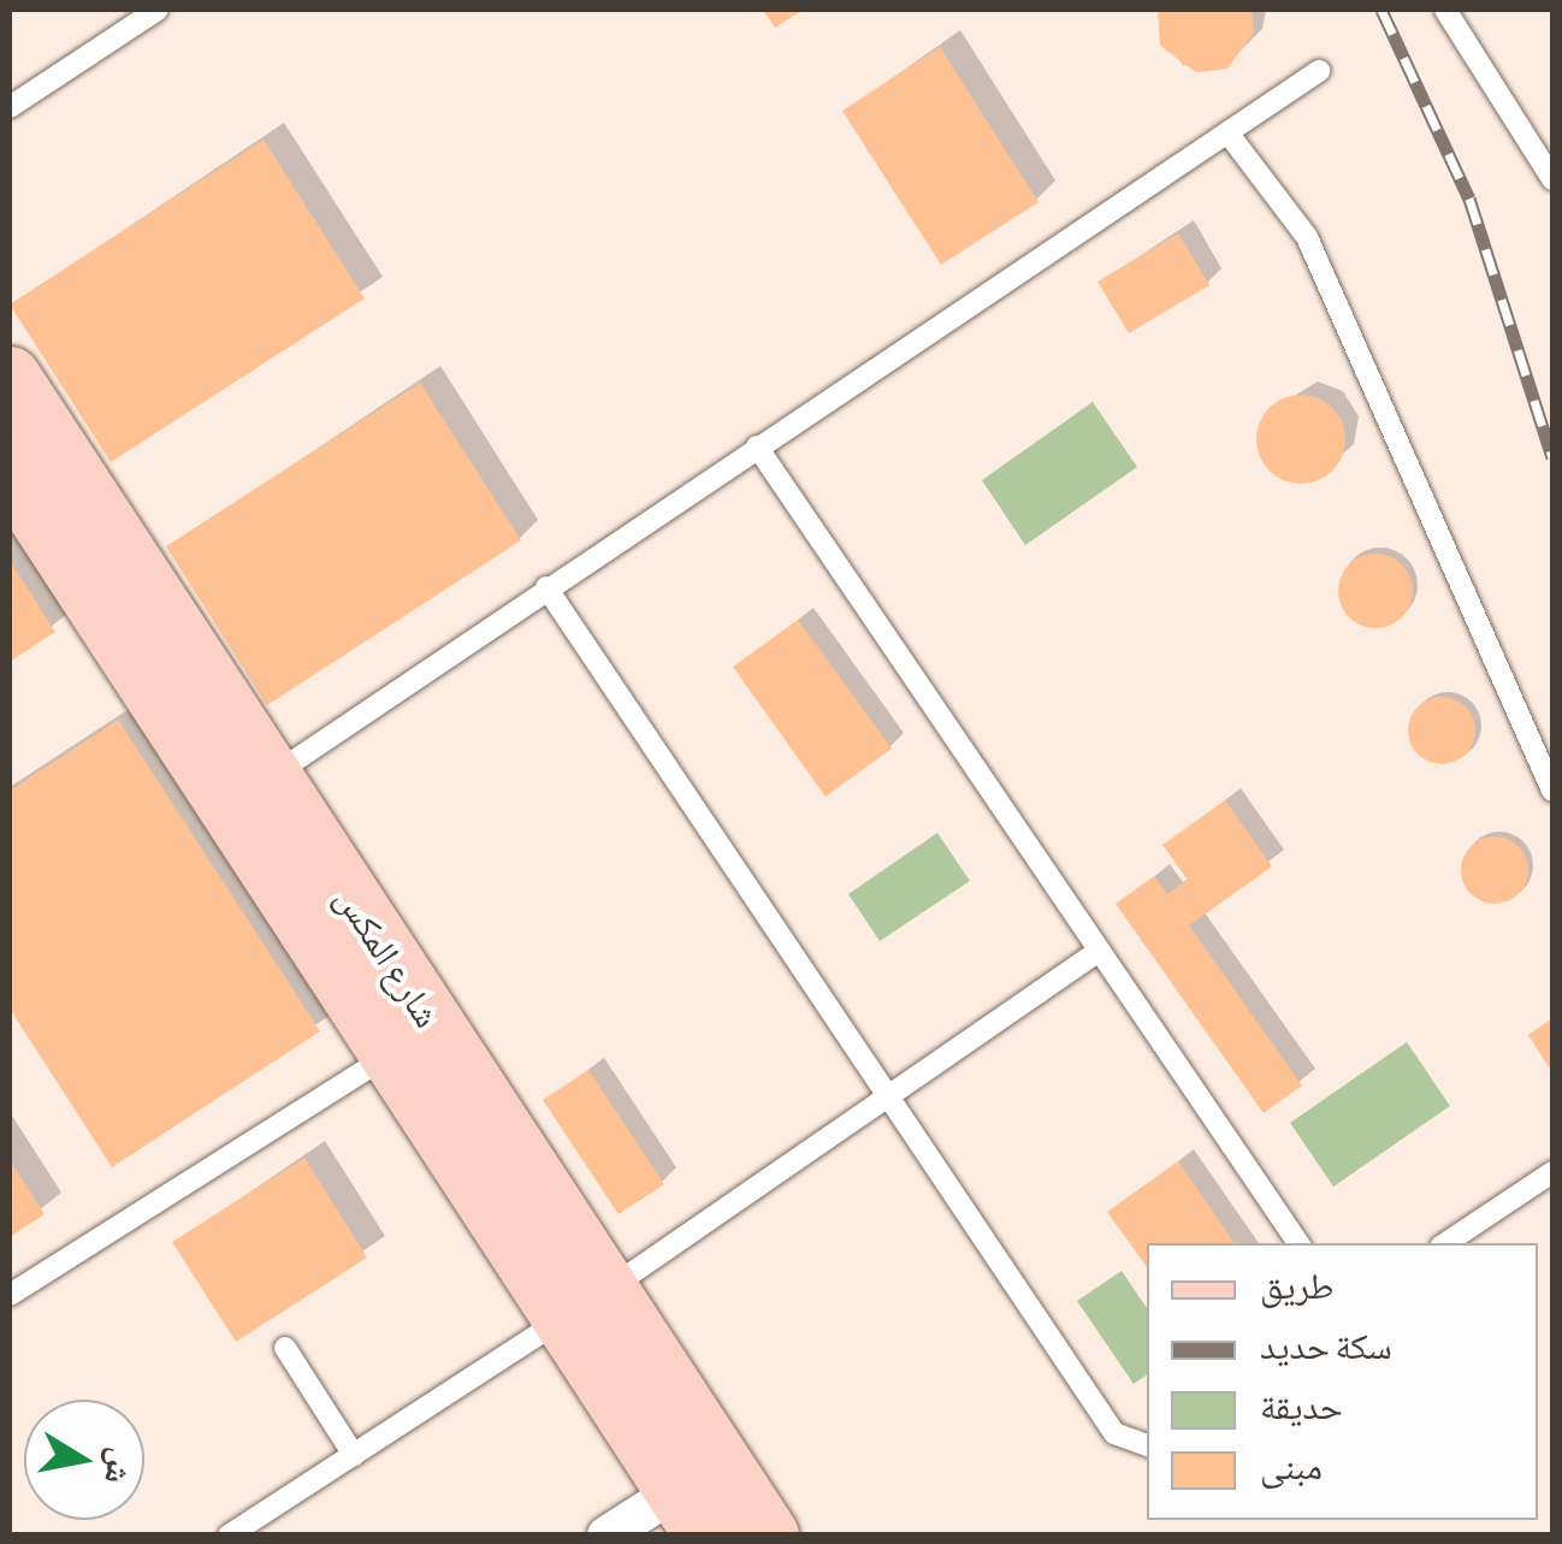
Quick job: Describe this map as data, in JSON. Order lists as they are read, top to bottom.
{
  "streets": {
    "main road": ["شارع المكس"]
  },
  "legend": [
    "طريق",
    "سكة حديد",
    "حديقة",
    "مبنى"
  ],
  "north": "right"
}
